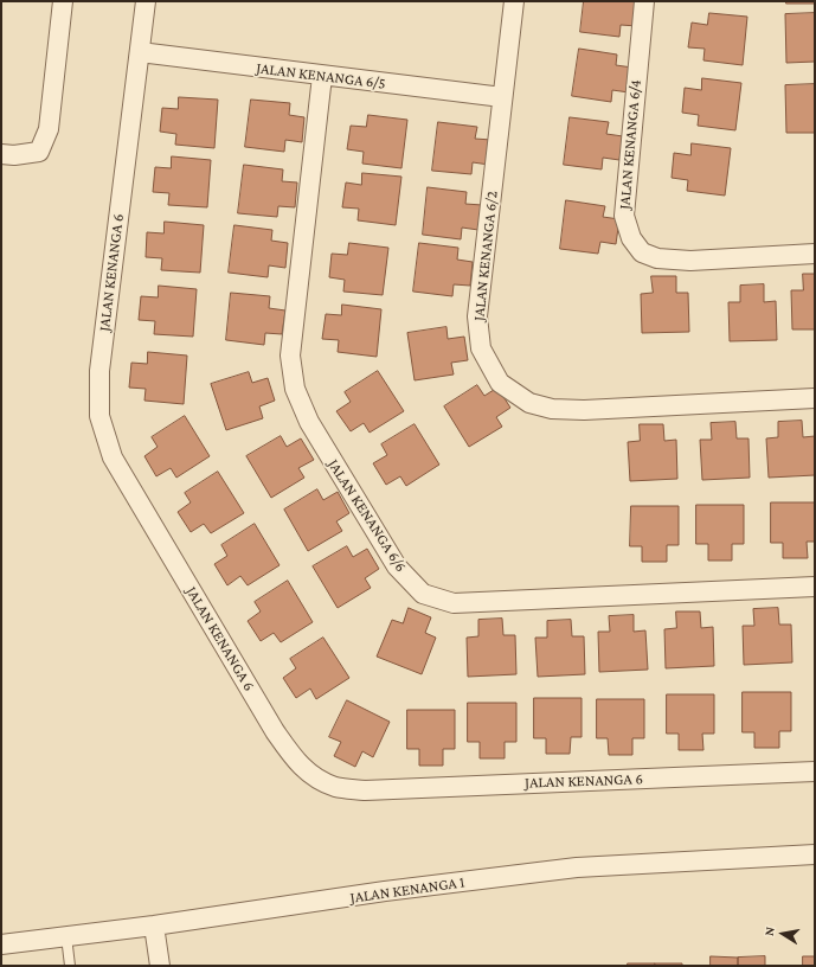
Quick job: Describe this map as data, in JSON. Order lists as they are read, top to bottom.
{
  "streets": {
    "street": [
      "JALAN KENANGA 6/5",
      "JALAN KENANGA 6/4",
      "JALAN KENANGA 6/2",
      "JALAN KENANGA 6",
      "JALAN KENANGA 6/6",
      "JALAN KENANGA 1"
    ]
  },
  "crossings": [
    ["JALAN KENANGA 6/5", "JALAN KENANGA 6/2"],
    ["JALAN KENANGA 6/5", "JALAN KENANGA 6"],
    ["JALAN KENANGA 6/5", "JALAN KENANGA 6/6"]
  ],
  "north": "left"
}
